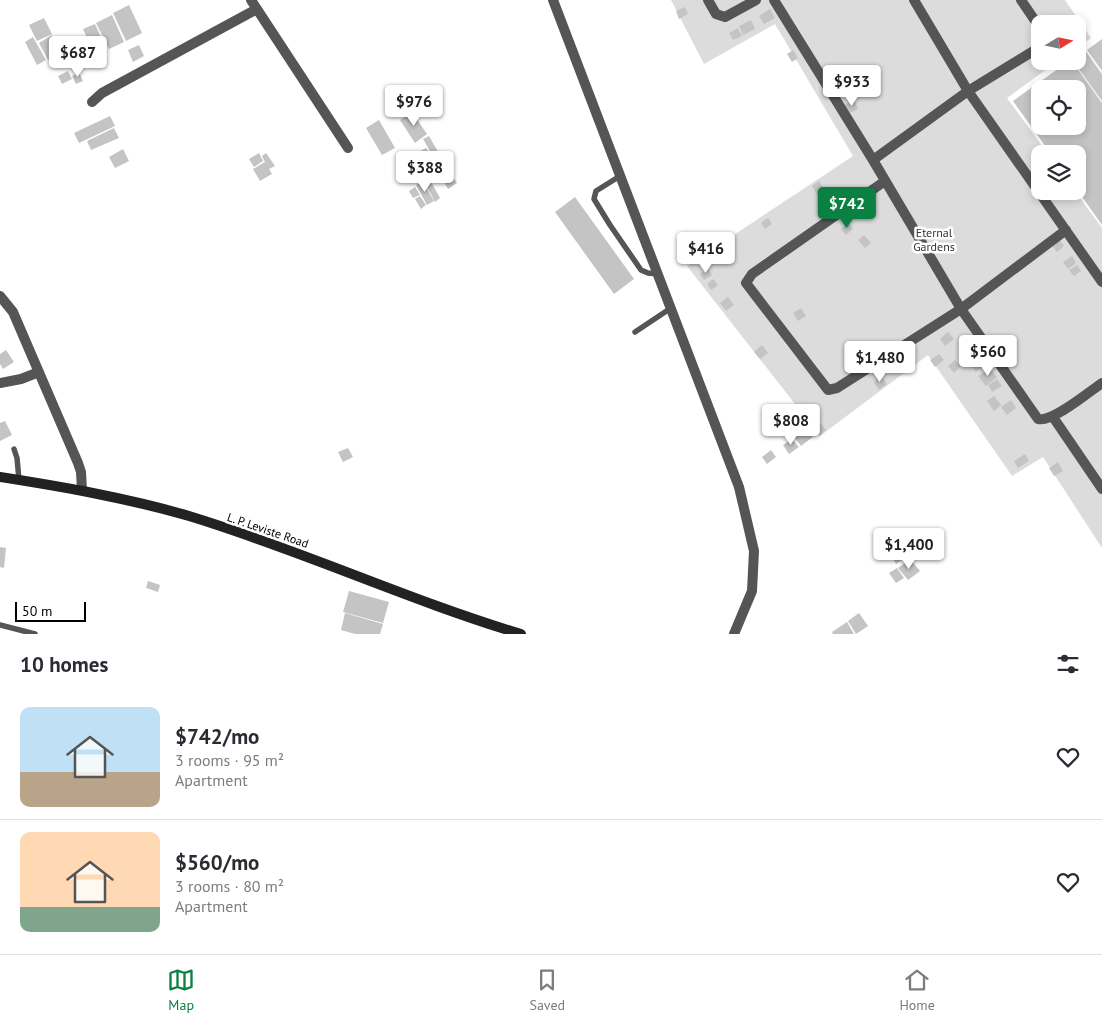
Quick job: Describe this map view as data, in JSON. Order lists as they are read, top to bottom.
{
  "streets": {
    "main road": ["L. P. Leviste Road"]
  },
  "parks": ["Eternal Gardens"],
  "scale_bar": "50 m",
  "north": "right",
  "page": {
    "price": [
      "$687",
      "$933",
      "$976",
      "$388",
      "$742",
      "$416",
      "$560",
      "$1,480",
      "$808",
      "$1,400"
    ],
    "scale": "50 m",
    "heading": "10 homes",
    "list": [
      {
        "name": "$742/mo",
        "note": "3 rooms · 95 m² · Apartment"
      },
      {
        "name": "$560/mo",
        "note": "3 rooms · 80 m² · Apartment"
      }
    ],
    "tabs": ["Map", "Saved", "Home"]
  }
}
